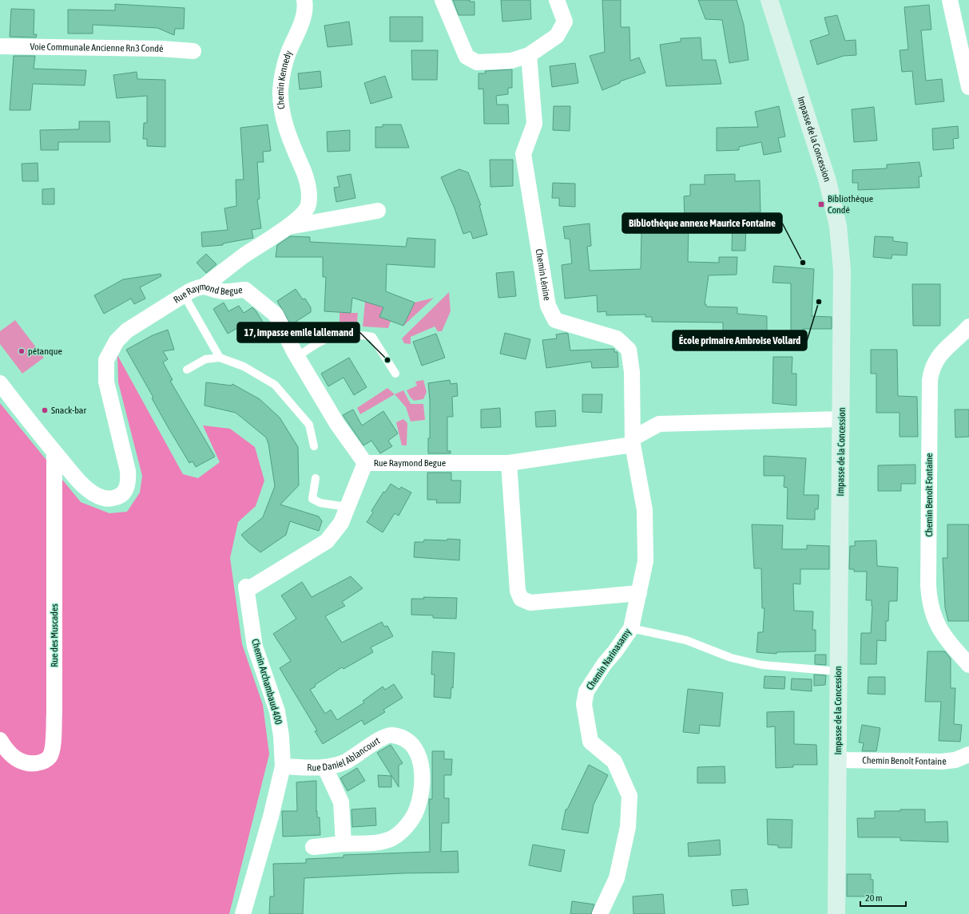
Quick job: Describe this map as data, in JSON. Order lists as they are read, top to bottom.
{
  "streets": {
    "street": [
      "Voie Communale Ancienne Rn3 Condé",
      "Chemin Kennedy",
      "Impasse de la Concession",
      "Chemin Lénine",
      "Rue Raymond Begue",
      "Chemin Benoît Fontaine",
      "Rue des Muscades",
      "Chemin Narinasamy",
      "Chemin Archambaud 400",
      "Rue Daniel Ablancourt"
    ]
  },
  "crossings": [
    ["Chemin Kennedy", "Rue Raymond Begue"],
    ["Impasse de la Concession", "Chemin Benoît Fontaine"],
    ["Chemin Lénine", "Rue Raymond Begue"],
    ["Chemin Lénine", "Chemin Narinasamy"],
    ["Rue Raymond Begue", "Rue des Muscades"],
    ["Rue Raymond Begue", "Chemin Narinasamy"],
    ["Rue Raymond Begue", "Chemin Archambaud 400"],
    ["Chemin Archambaud 400", "Rue Daniel Ablancourt"]
  ],
  "places": {
    "transit": ["Bibliothèque Condé"],
    "other": [
      "Bibliothèque annexe Maurice Fontaine",
      "École primaire Ambroise Vollard",
      "pétanque",
      "17, impasse emile lallemand",
      "Snack-bar"
    ]
  },
  "scale_bar": "20 m"
}
